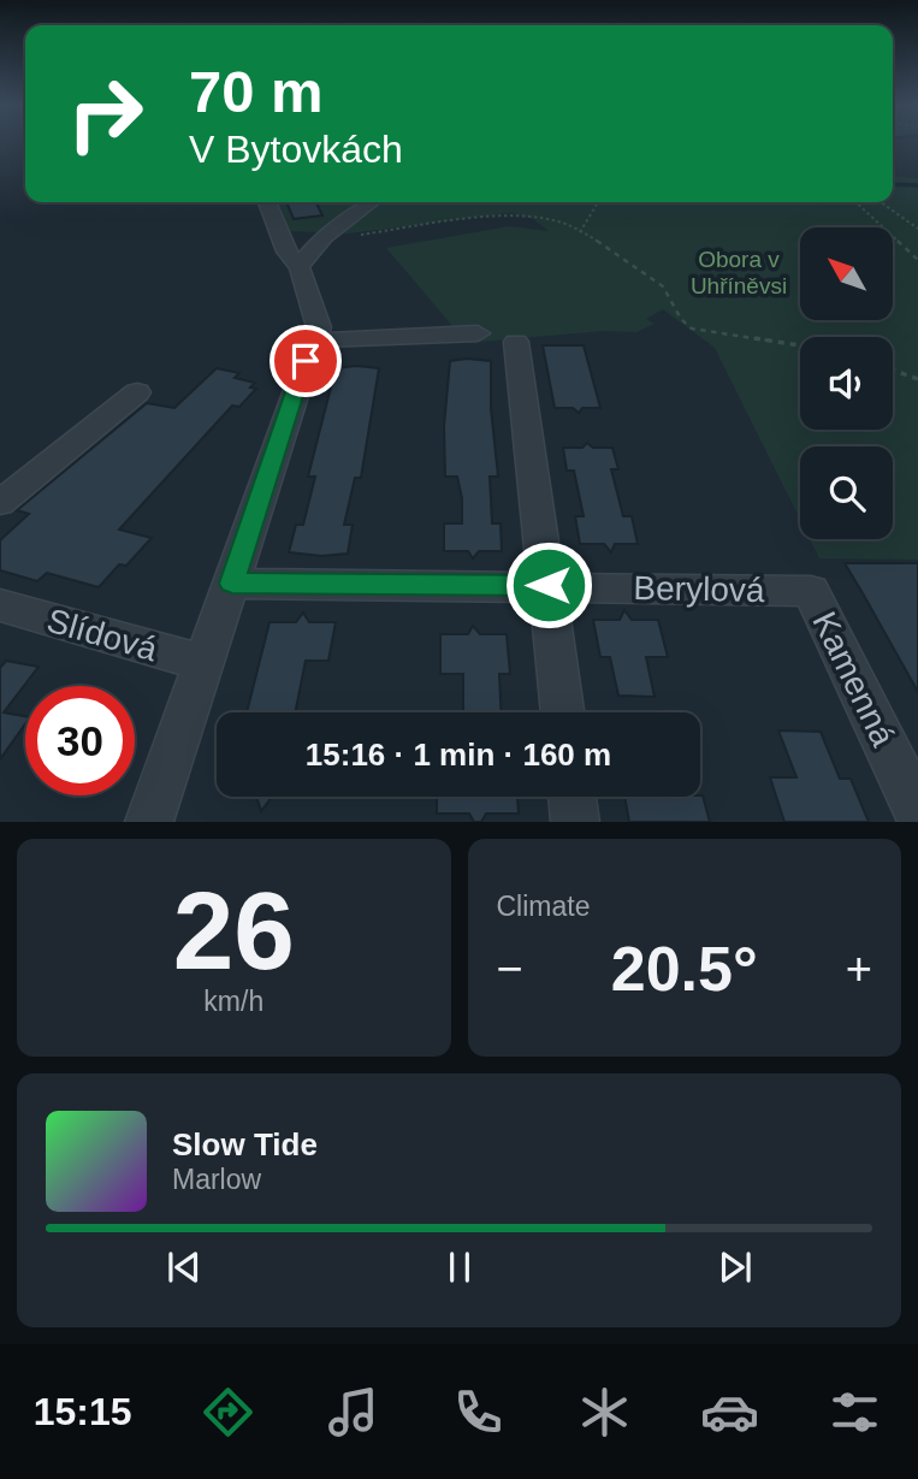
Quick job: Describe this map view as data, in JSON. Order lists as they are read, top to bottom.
{
  "streets": {
    "street": ["Berylová", "Slídová", "Kamenná"]
  },
  "crossings": [
    ["Berylová", "Kamenná"]
  ],
  "parks": ["Obora v Uhříněvsi"],
  "north": "top left",
  "page": {
    "turn": ["70 m", "V Bytovkách"],
    "limit": "30",
    "trip": "15:16 · 1 min · 160 m",
    "tile": [
      ["26", "km/h"],
      "Climate"
    ],
    "heat": ["−", "20.5°", "+"],
    "song": ["Slow Tide", "Marlow"],
    "tabs": "15:15"
  }
}
